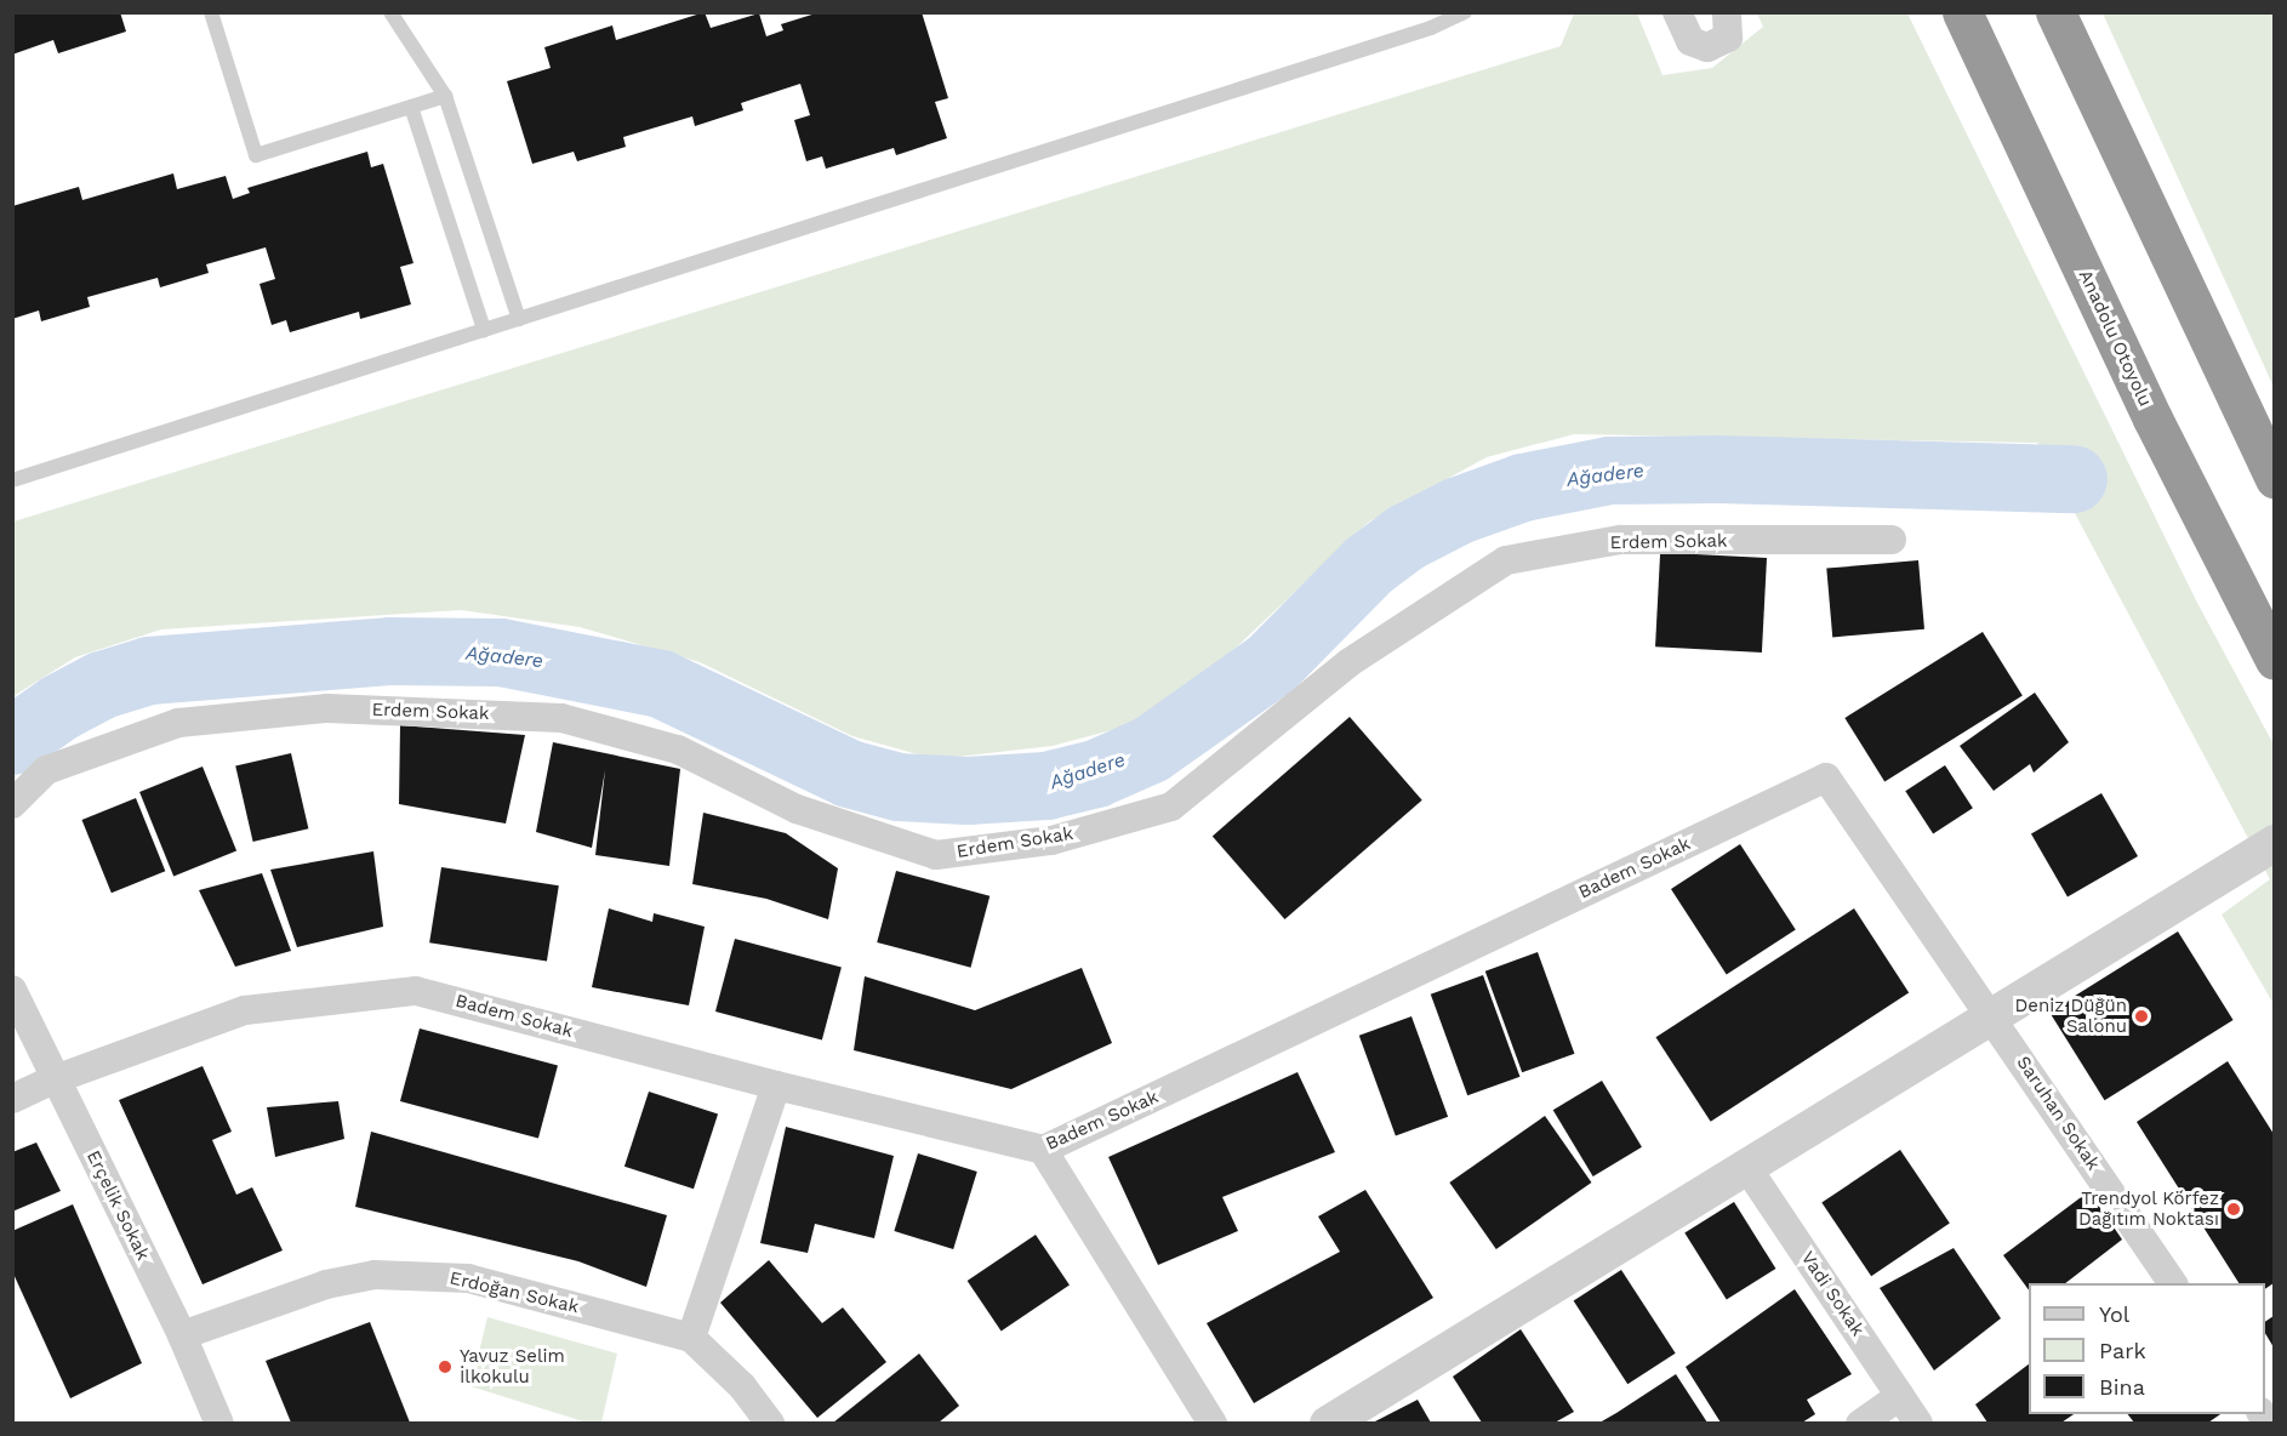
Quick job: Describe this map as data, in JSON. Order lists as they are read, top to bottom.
{
  "streets": {
    "highway": ["Anadolu Otoyolu"],
    "street": [
      "Erdem Sokak",
      "Badem Sokak",
      "Saruhan Sokak",
      "Erçelik Sokak",
      "Erdoğan Sokak",
      "Vadi Sokak"
    ]
  },
  "crossings": [
    ["Badem Sokak", "Saruhan Sokak"],
    ["Badem Sokak", "Erçelik Sokak"],
    ["Erçelik Sokak", "Erdoğan Sokak"]
  ],
  "water": ["Ağadere"],
  "places": ["Deniz Düğün Salonu", "Trendyol Körfez Dağıtım Noktası", "Yavuz Selim İlkokulu"],
  "legend": ["Yol", "Park", "Bina"]
}
